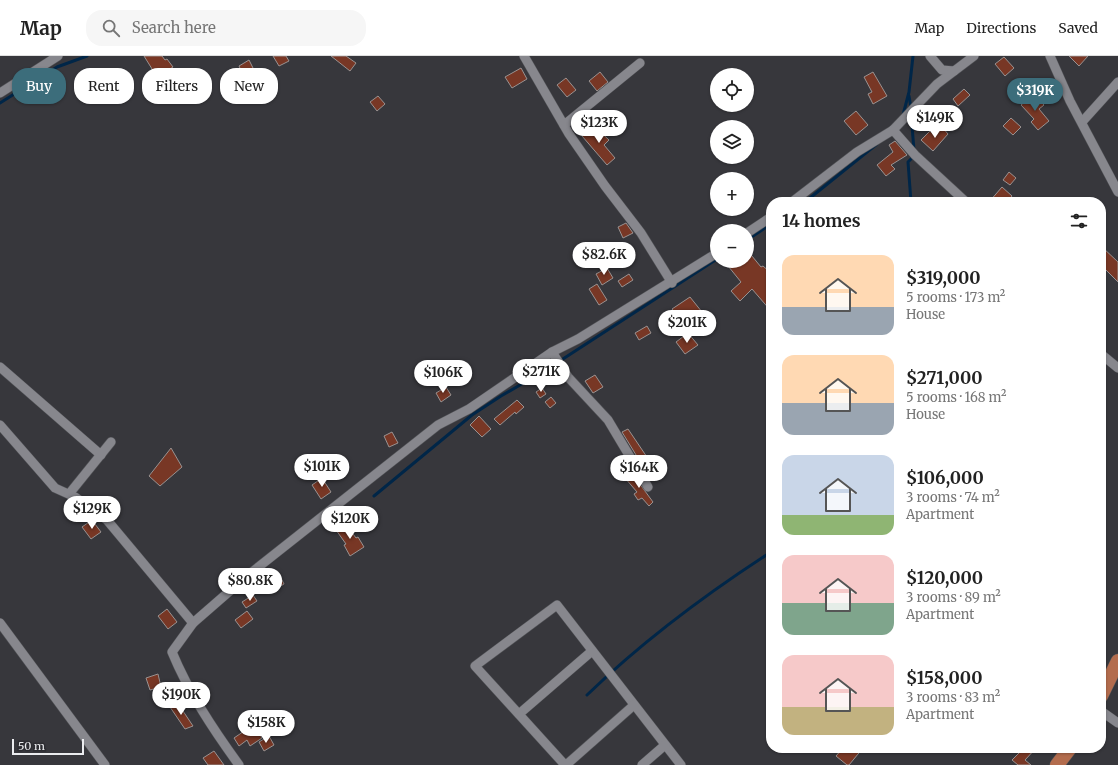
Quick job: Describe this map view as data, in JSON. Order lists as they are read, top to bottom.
{
  "scale_bar": "50 m",
  "page": {
    "header": "Map",
    "search": "Search here",
    "nav": ["Map", "Directions", "Saved"],
    "map_buttons": ["+", "−"],
    "chip": [
      "Buy",
      "Rent",
      "Filters",
      "New"
    ],
    "price": [
      "$319K",
      "$149K",
      "$123K",
      "$82.6K",
      "$201K",
      "$271K",
      "$106K",
      "$101K",
      "$164K",
      "$129K",
      "$120K",
      "$80.8K",
      "$190K",
      "$158K"
    ],
    "heading": "14 homes",
    "list": [
      {
        "name": "$319,000",
        "note": "5 rooms · 173 m² · House"
      },
      {
        "name": "$271,000",
        "note": "5 rooms · 168 m² · House"
      },
      {
        "name": "$106,000",
        "note": "3 rooms · 74 m² · Apartment"
      },
      {
        "name": "$120,000",
        "note": "3 rooms · 89 m² · Apartment"
      },
      {
        "name": "$158,000",
        "note": "3 rooms · 83 m² · Apartment"
      }
    ],
    "scale": "50 m"
  }
}
